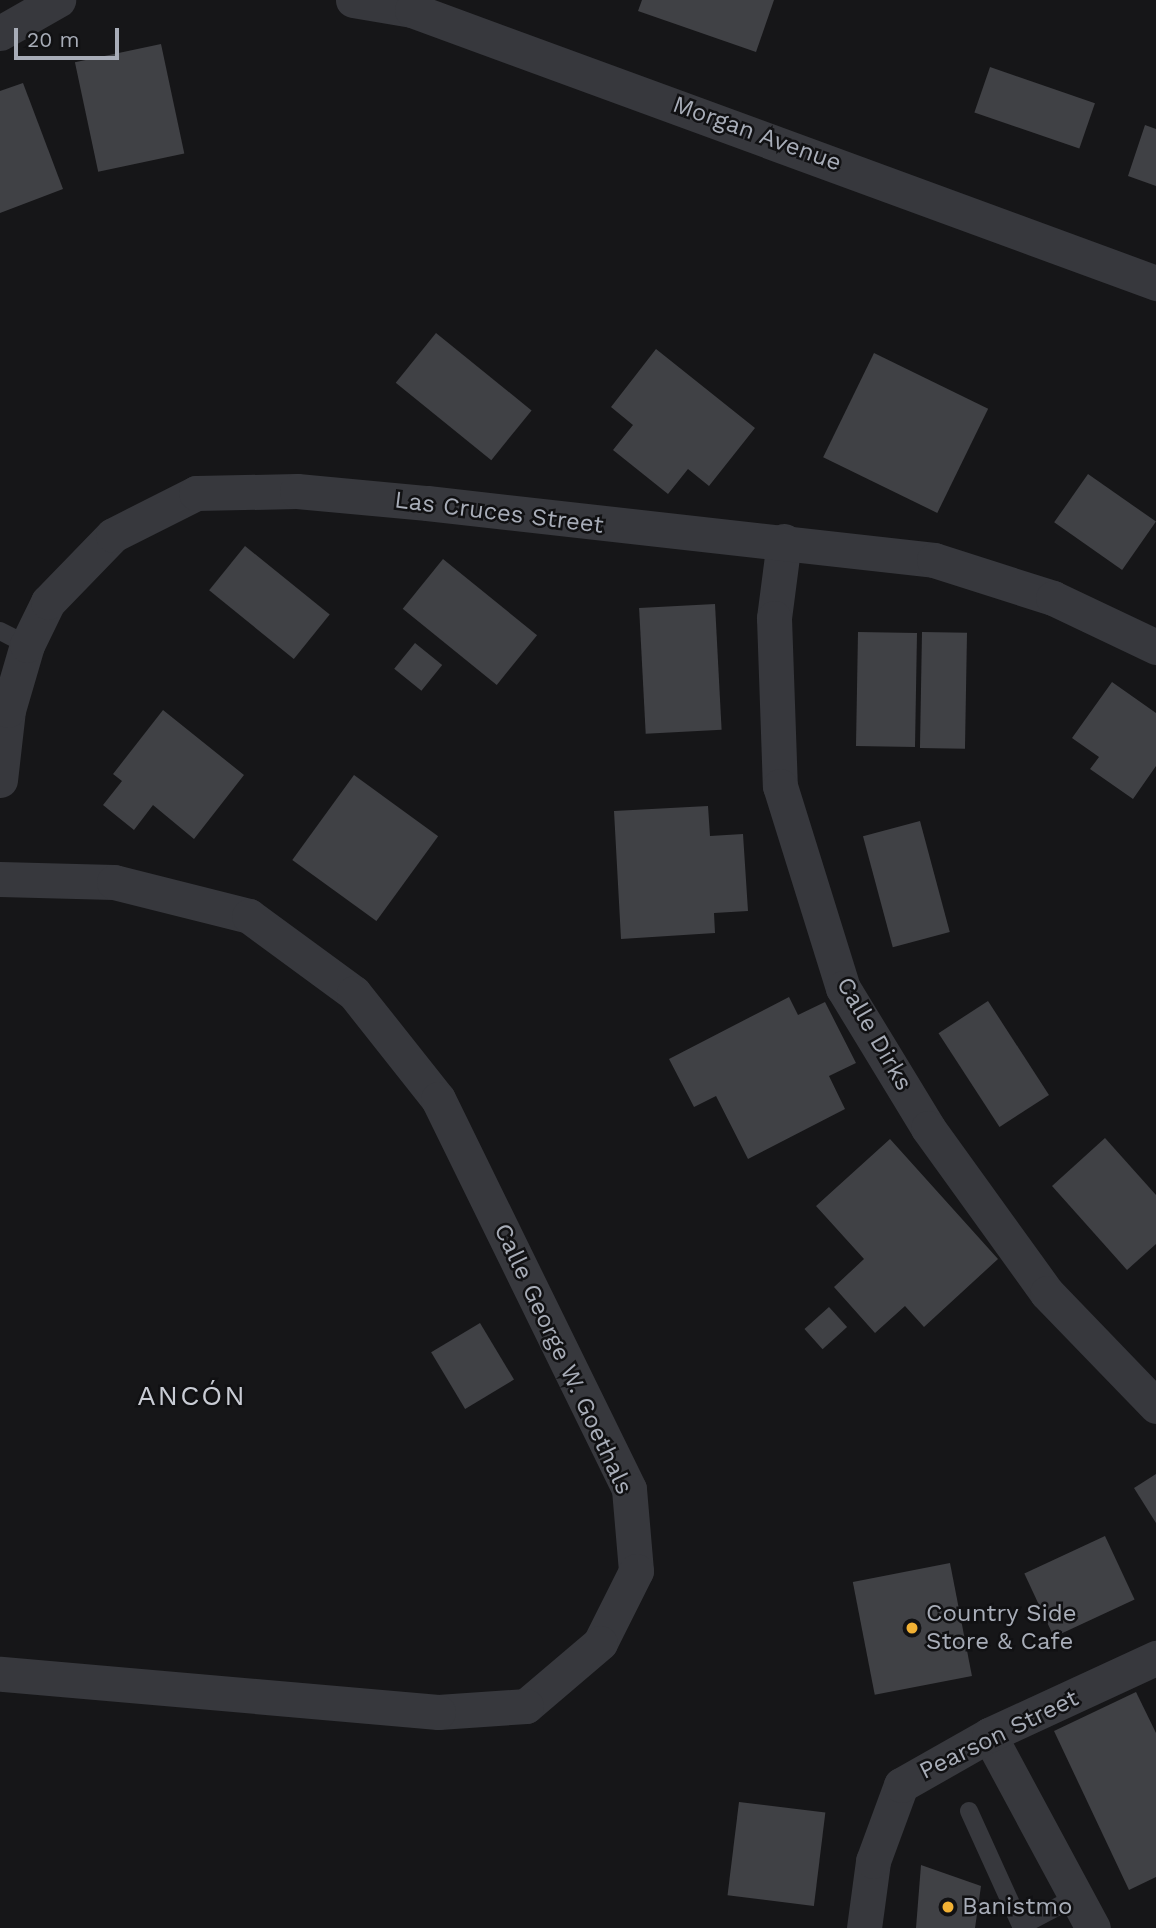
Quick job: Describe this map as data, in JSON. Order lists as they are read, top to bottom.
{
  "streets": {
    "street": [
      "Morgan Avenue",
      "Las Cruces Street",
      "Calle Dirks",
      "Calle George W. Goethals",
      "Pearson Street"
    ]
  },
  "crossings": [
    ["Las Cruces Street", "Calle Dirks"]
  ],
  "districts": ["ANCÓN"],
  "places": ["Country Side Store & Cafe", "Banistmo"],
  "scale_bar": "20 m"
}
